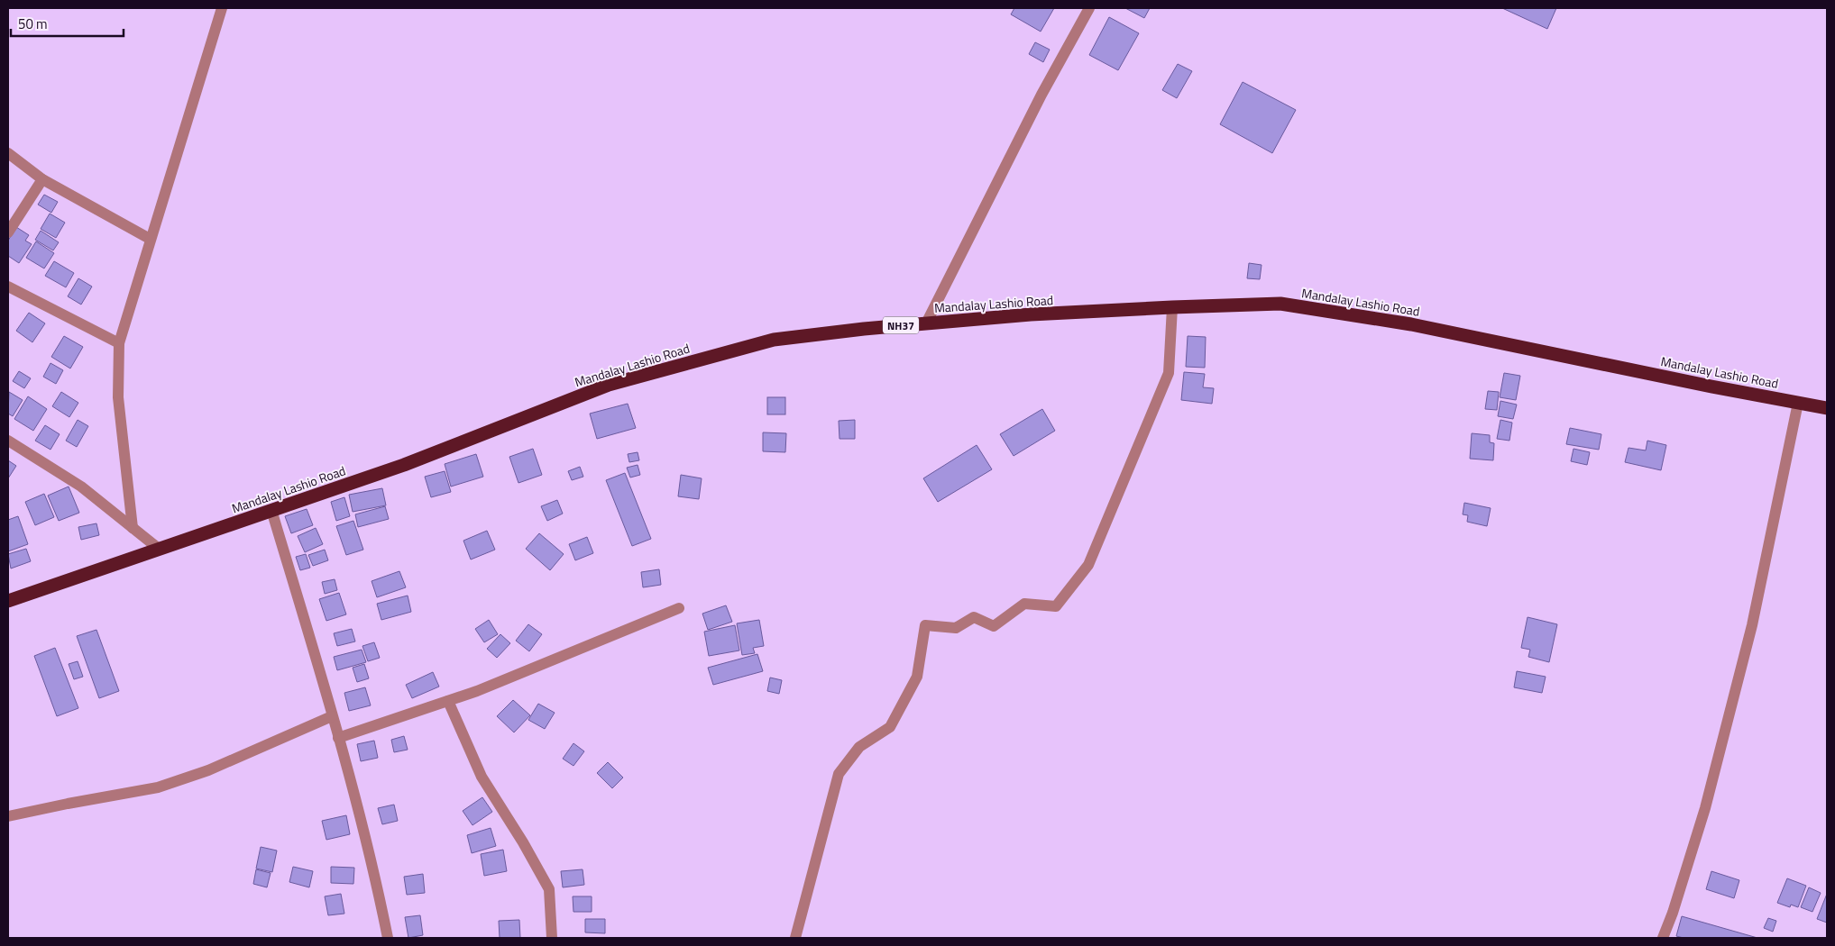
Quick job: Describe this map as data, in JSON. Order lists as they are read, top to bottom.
{
  "streets": {
    "highway": ["Mandalay Lashio Road", "NH37"]
  },
  "scale_bar": "50 m"
}
